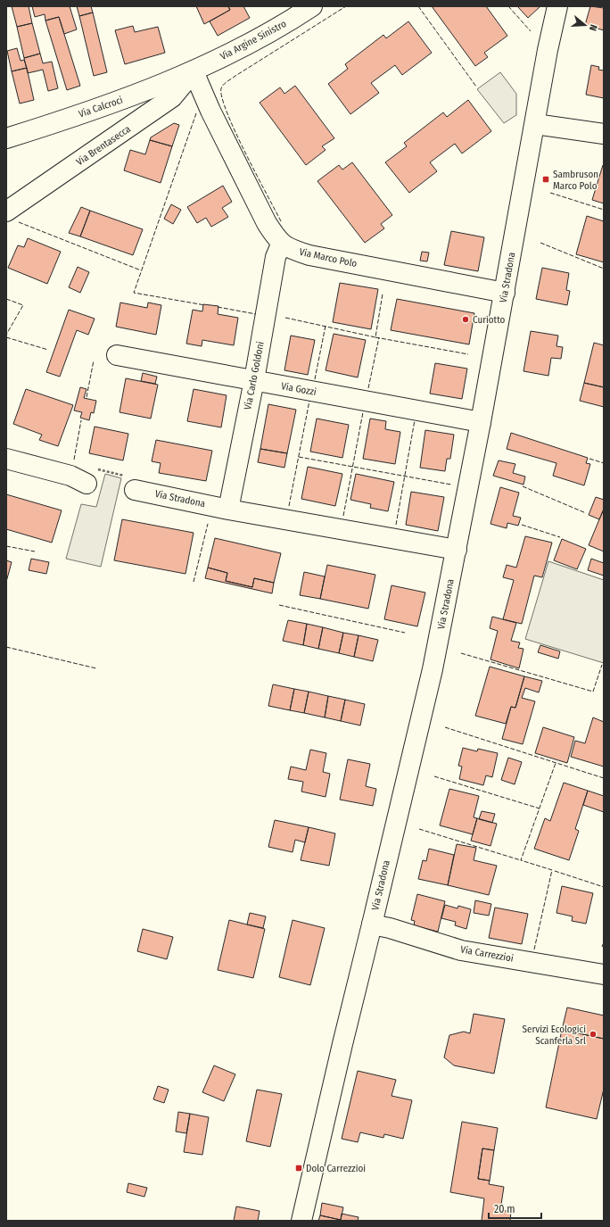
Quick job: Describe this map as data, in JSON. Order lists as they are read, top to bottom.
{
  "streets": {
    "street": [
      "Via Argine Sinistro",
      "Via Calcroci",
      "Via Brentasecca",
      "Via Marco Polo",
      "Via Stradona",
      "Via Carlo Goldoni",
      "Via Gozzi",
      "Via Carrezzioi"
    ]
  },
  "crossings": [
    ["Via Argine Sinistro", "Via Calcroci"],
    ["Via Argine Sinistro", "Via Brentasecca"],
    ["Via Argine Sinistro", "Via Marco Polo"],
    ["Via Calcroci", "Via Brentasecca"],
    ["Via Calcroci", "Via Marco Polo"],
    ["Via Brentasecca", "Via Marco Polo"],
    ["Via Marco Polo", "Via Stradona"],
    ["Via Marco Polo", "Via Carlo Goldoni"],
    ["Via Stradona", "Via Carlo Goldoni"],
    ["Via Stradona", "Via Gozzi"],
    ["Via Stradona", "Via Carrezzioi"],
    ["Via Carlo Goldoni", "Via Gozzi"]
  ],
  "places": {
    "transit": ["Sambruson Marco Polo", "Dolo Carrezzioi"],
    "other": ["Curiotto", "Servizi Ecologici Scanferla Srl"]
  },
  "scale_bar": "20 m",
  "north": "right"
}
